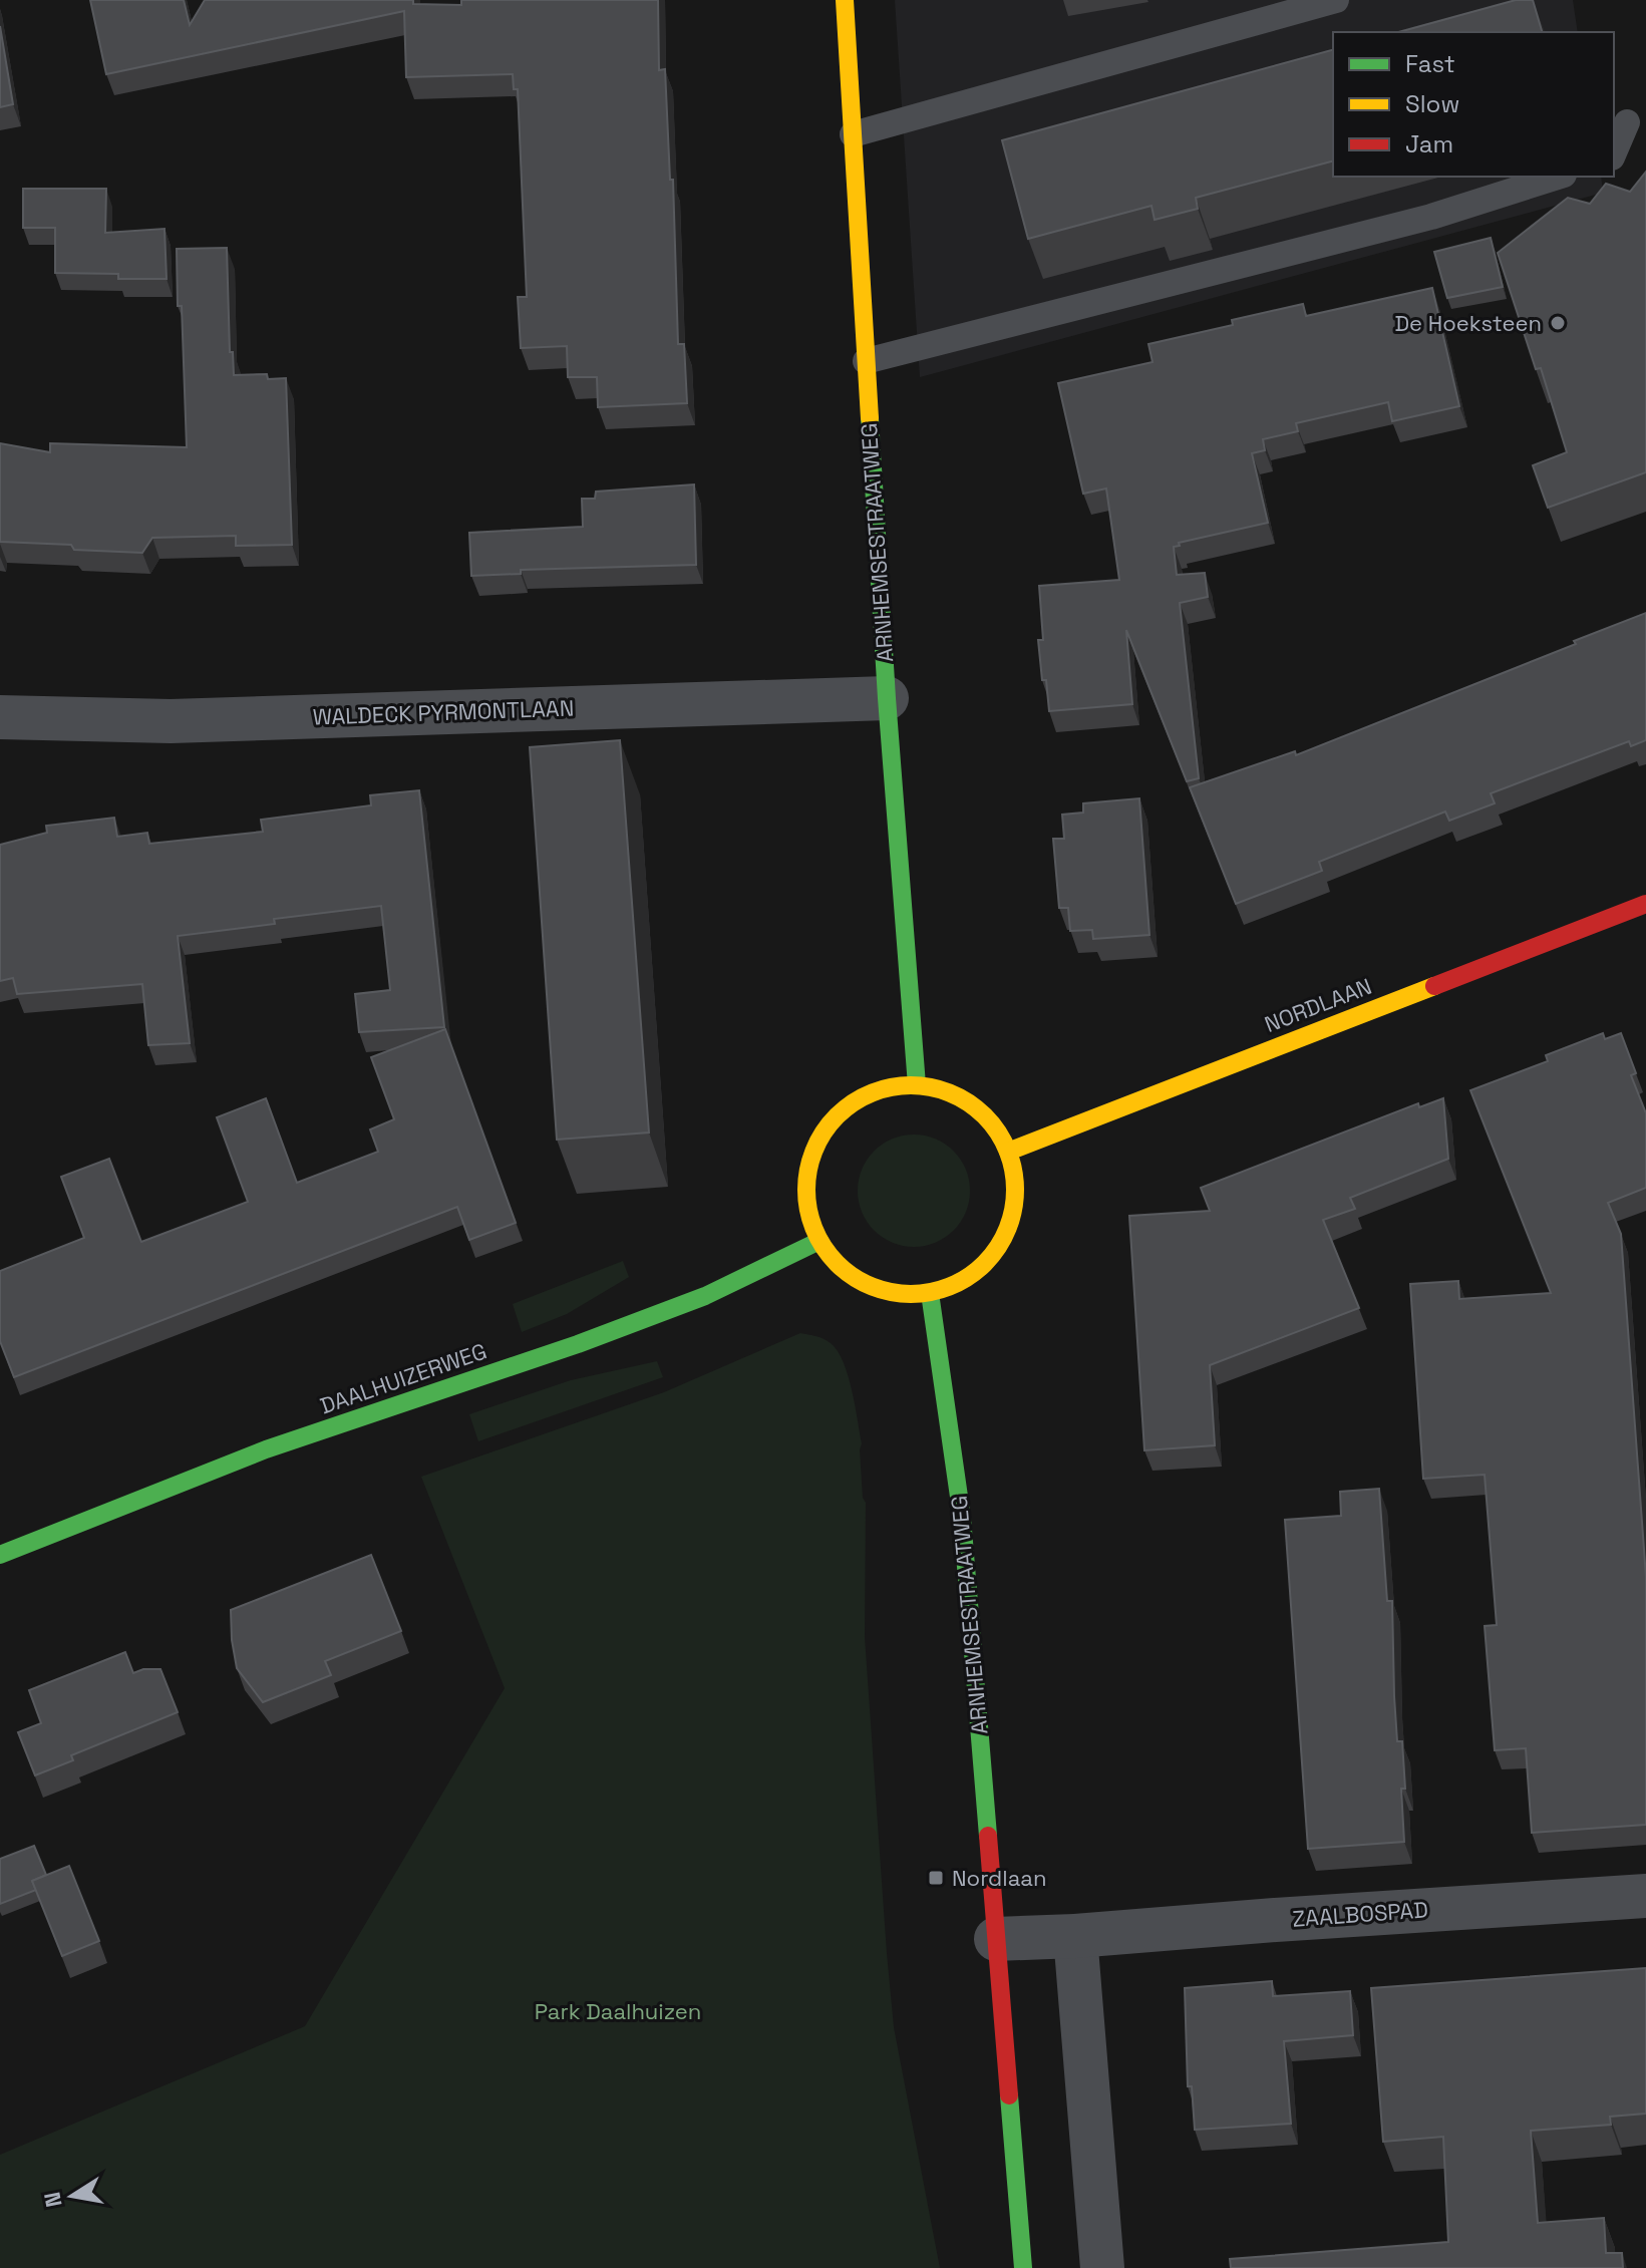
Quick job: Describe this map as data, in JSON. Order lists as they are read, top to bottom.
{
  "streets": {
    "main road": ["ARNHEMSESTRAATWEG", "NORDLAAN", "DAALHUIZERWEG"],
    "street": ["WALDECK PYRMONTLAAN", "ZAALBOSPAD"]
  },
  "crossings": [
    ["ARNHEMSESTRAATWEG", "WALDECK PYRMONTLAAN"],
    ["ARNHEMSESTRAATWEG", "NORDLAAN"],
    ["ARNHEMSESTRAATWEG", "DAALHUIZERWEG"],
    ["NORDLAAN", "DAALHUIZERWEG"]
  ],
  "parks": ["Park Daalhuizen"],
  "places": {
    "other": ["De Hoeksteen"],
    "transit": ["Nordlaan"]
  },
  "legend": ["Fast", "Slow", "Jam"],
  "north": "left"
}
